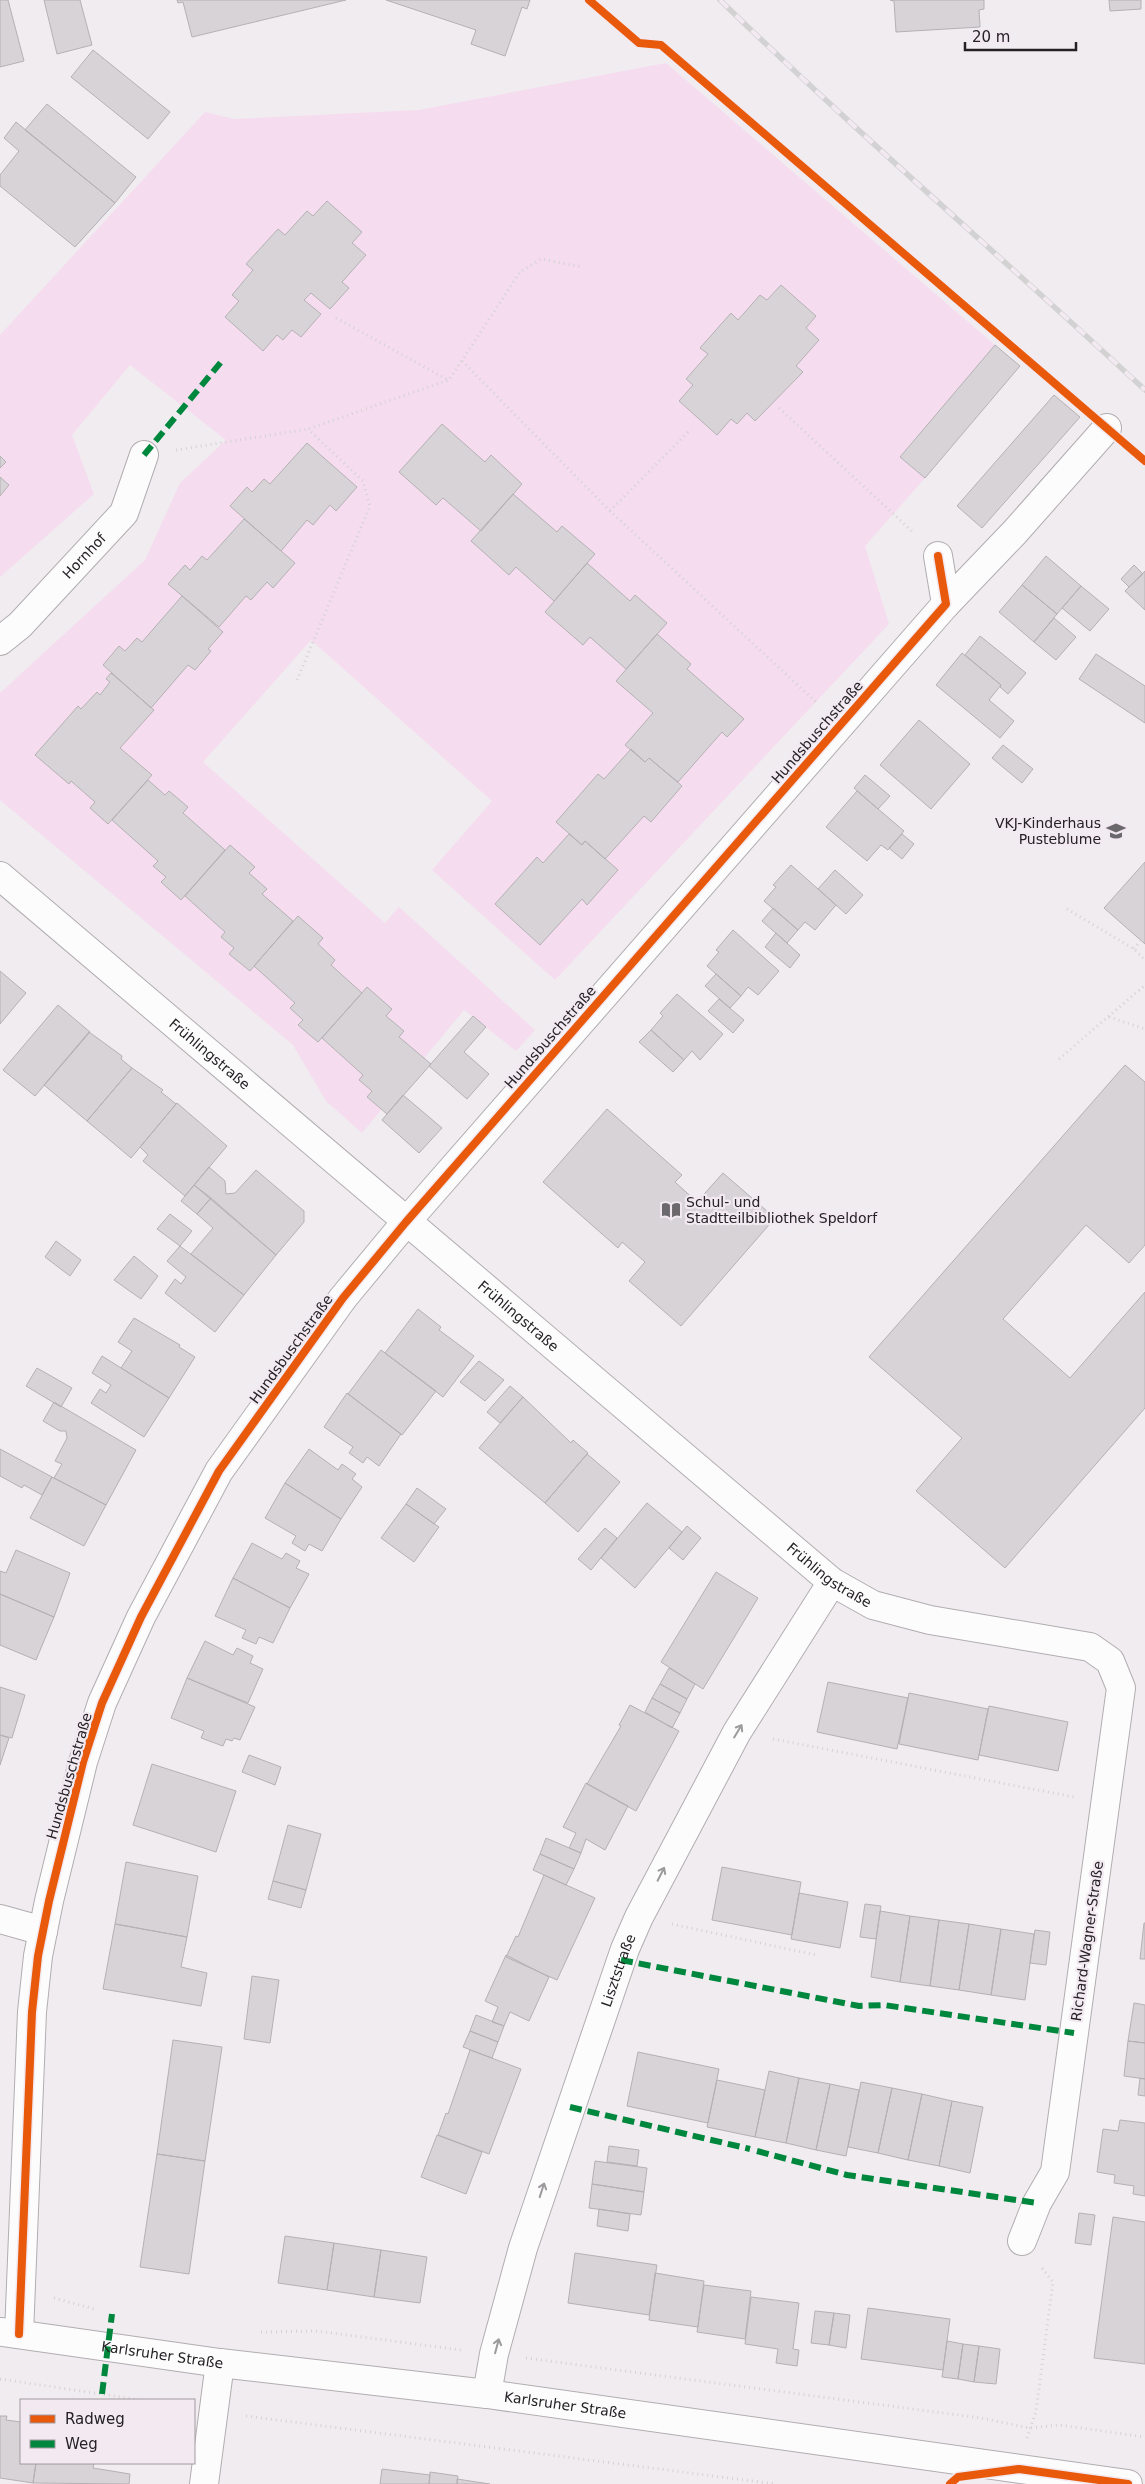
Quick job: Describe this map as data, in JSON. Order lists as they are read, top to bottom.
{
  "streets": {
    "street": [
      "Hornhof",
      "Hundsbuschstraße",
      "Frühlingstraße",
      "Richard-Wagner-Straße",
      "Lisztstraße",
      "Karlsruher Straße"
    ]
  },
  "crossings": [
    ["Hundsbuschstraße", "Frühlingstraße"],
    ["Hundsbuschstraße", "Karlsruher Straße"],
    ["Frühlingstraße", "Richard-Wagner-Straße"],
    ["Frühlingstraße", "Lisztstraße"],
    ["Lisztstraße", "Karlsruher Straße"]
  ],
  "one_way": ["Lisztstraße"],
  "places": {
    "school or university": ["VKJ-Kinderhaus Pusteblume"],
    "library": ["Schul- und Stadtteilbibliothek Speldorf"]
  },
  "legend": ["Radweg", "Weg"],
  "scale_bar": "20 m"
}
